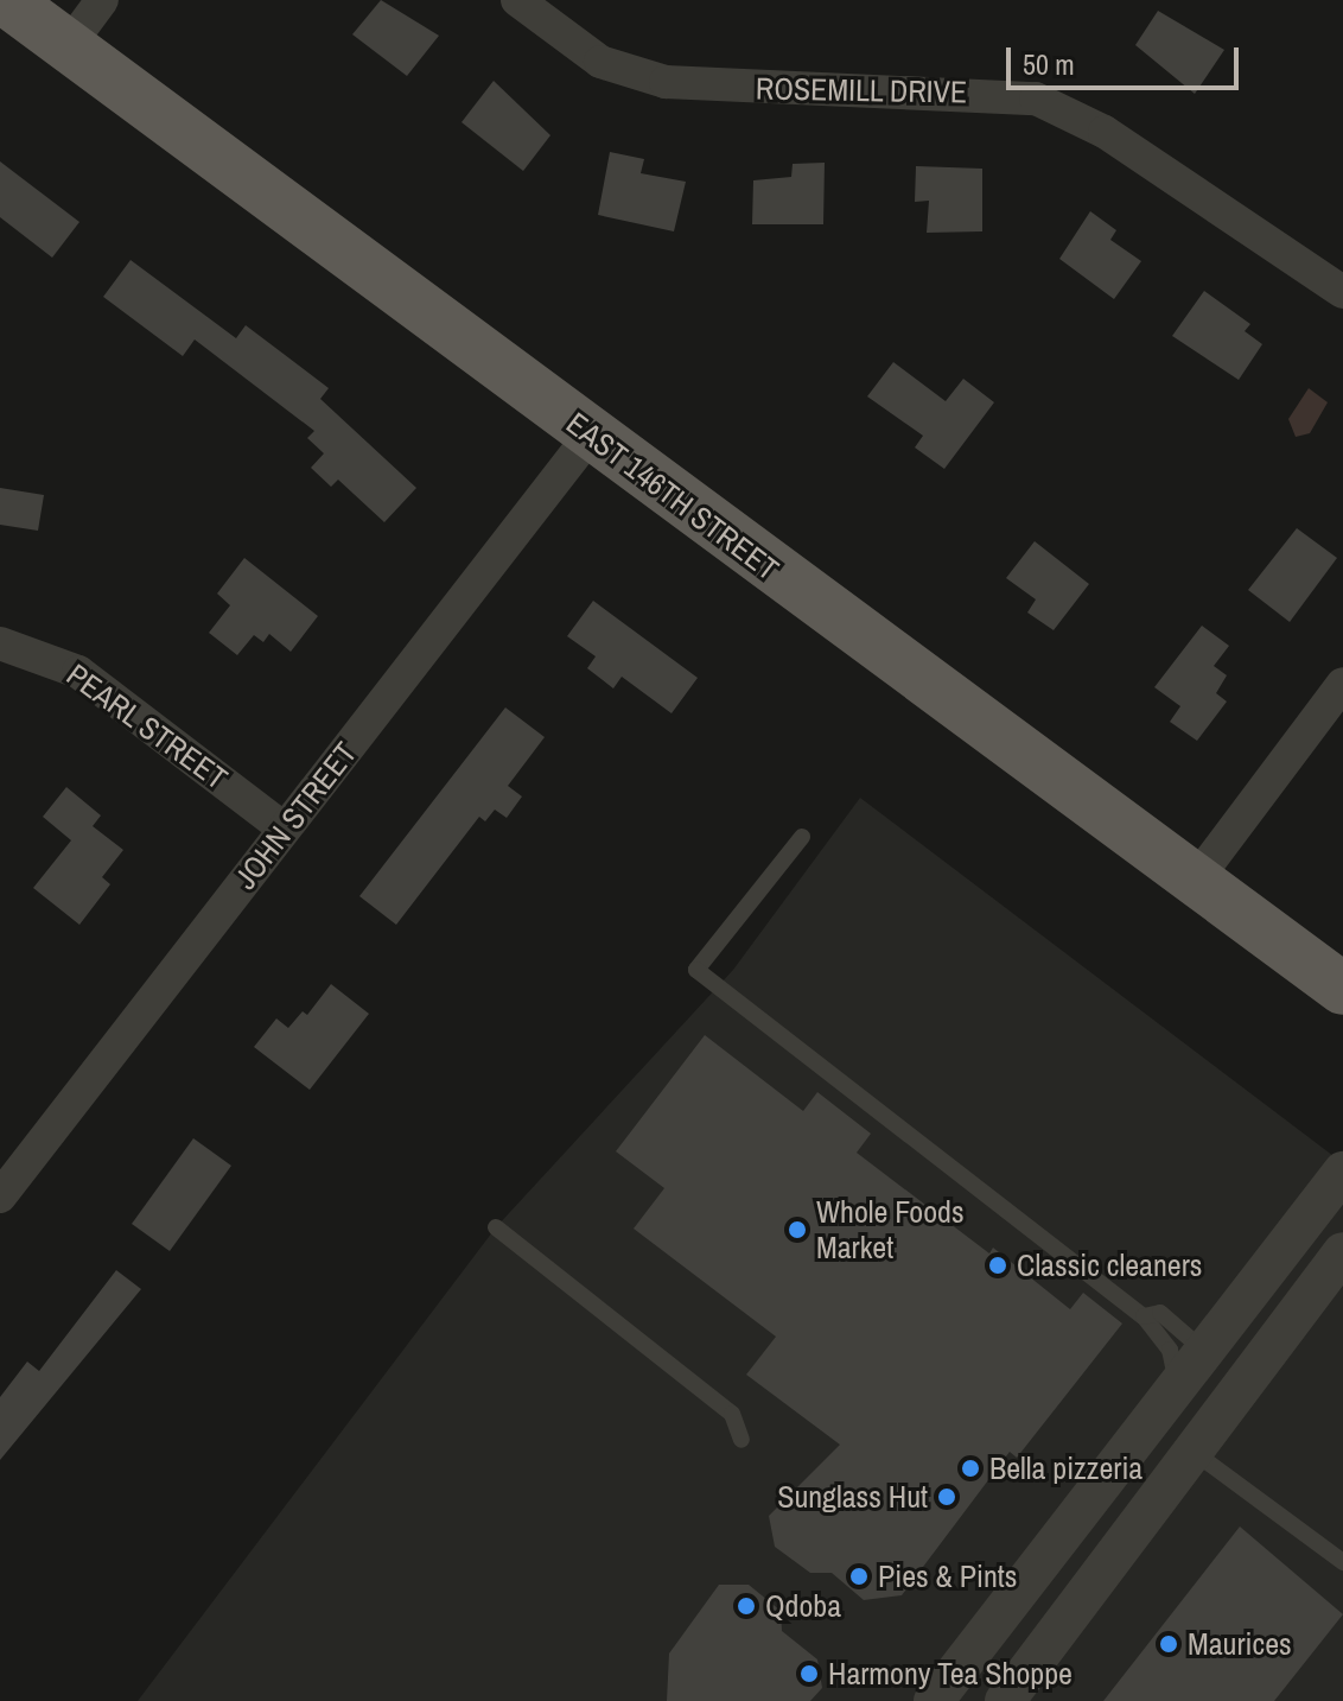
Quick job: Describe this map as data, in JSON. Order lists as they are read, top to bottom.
{
  "streets": {
    "main road": ["EAST 146TH STREET"],
    "street": ["ROSEMILL DRIVE", "PEARL STREET", "JOHN STREET"]
  },
  "crossings": [
    ["EAST 146TH STREET", "JOHN STREET"],
    ["PEARL STREET", "JOHN STREET"]
  ],
  "places": [
    "Whole Foods Market",
    "Classic cleaners",
    "Bella pizzeria",
    "Sunglass Hut",
    "Pies & Pints",
    "Qdoba",
    "Maurices",
    "Harmony Tea Shoppe"
  ],
  "scale_bar": "50 m"
}
